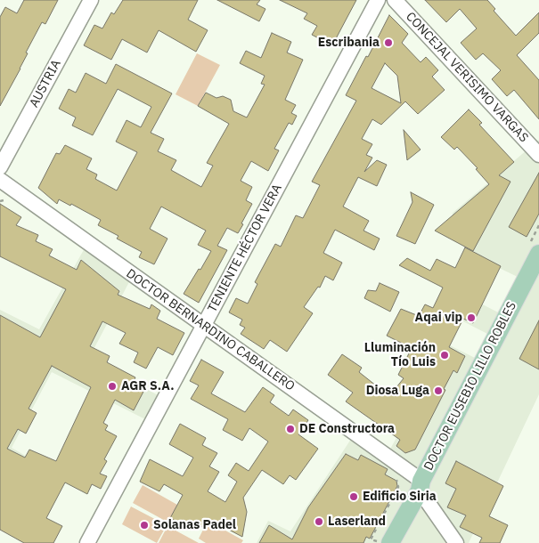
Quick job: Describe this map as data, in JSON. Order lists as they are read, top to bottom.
{
  "streets": {
    "main road": ["DOCTOR EUSEBIO LILLO ROBLES"],
    "street": [
      "CONCEJAL VERISIMO VARGAS",
      "AUSTRIA",
      "TENIENTE HÉCTOR VERA",
      "DOCTOR BERNARDINO CABALLERO"
    ]
  },
  "crossings": [
    ["TENIENTE HÉCTOR VERA", "DOCTOR BERNARDINO CABALLERO"],
    ["DOCTOR BERNARDINO CABALLERO", "DOCTOR EUSEBIO LILLO ROBLES"]
  ],
  "places": [
    "Escribania",
    "Aqai vip",
    "Lluminación Tío Luis",
    "AGR S.A.",
    "Diosa Luga",
    "DE Constructora",
    "Edificio Siria",
    "Laserland",
    "Solanas Padel"
  ]
}
